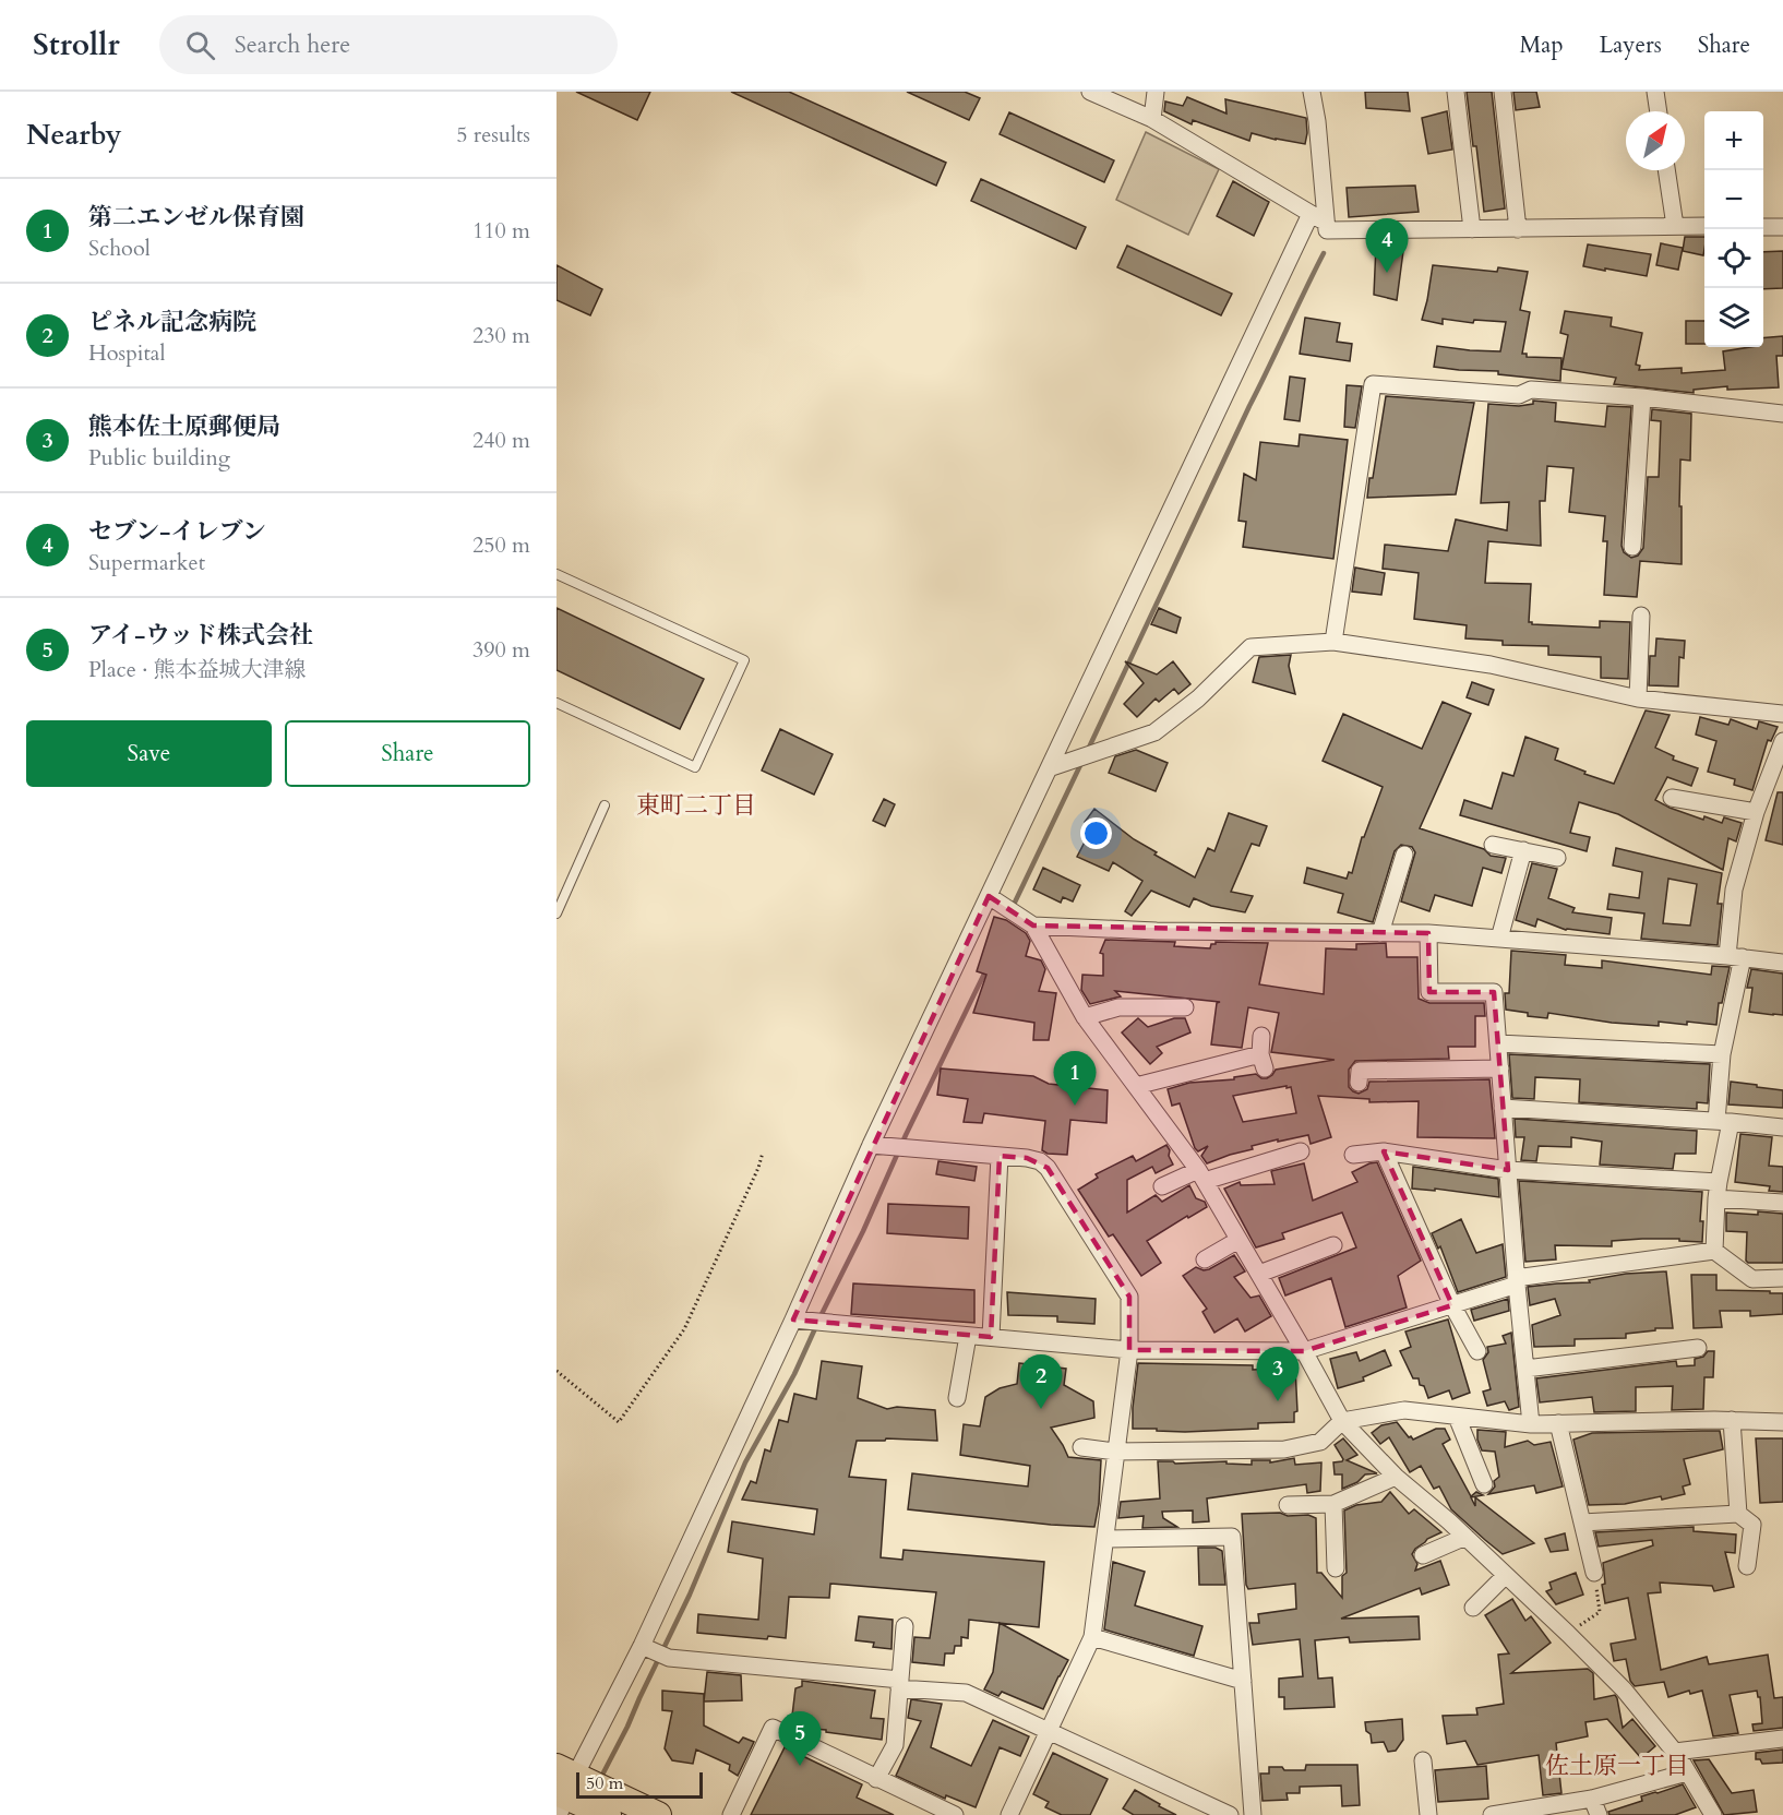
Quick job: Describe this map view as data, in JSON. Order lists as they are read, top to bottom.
{
  "districts": ["東町二丁目", "佐土原一丁目"],
  "scale_bar": "50 m",
  "north": "top right",
  "page": {
    "header": "Strollr",
    "search": "Search here",
    "nav": ["Map", "Layers", "Share"],
    "heading": ["Nearby", "5 results"],
    "map_buttons": ["+", "−"],
    "list": [
      {
        "mark": "1",
        "name": "第二エンゼル保育園",
        "note": "School",
        "value": "110 m"
      },
      {
        "mark": "2",
        "name": "ピネル記念病院",
        "note": "Hospital",
        "value": "230 m"
      },
      {
        "mark": "3",
        "name": "熊本佐土原郵便局",
        "note": "Public building",
        "value": "240 m"
      },
      {
        "mark": "4",
        "name": "セブン-イレブン",
        "note": "Supermarket",
        "value": "250 m"
      },
      {
        "mark": "5",
        "name": "アイ-ウッド株式会社",
        "note": "Place · 熊本益城大津線",
        "value": "390 m"
      }
    ],
    "pins": [
      "4",
      "1",
      "3",
      "2",
      "5"
    ],
    "buttons": ["Save", "Share"],
    "scale": "50 m"
  }
}
